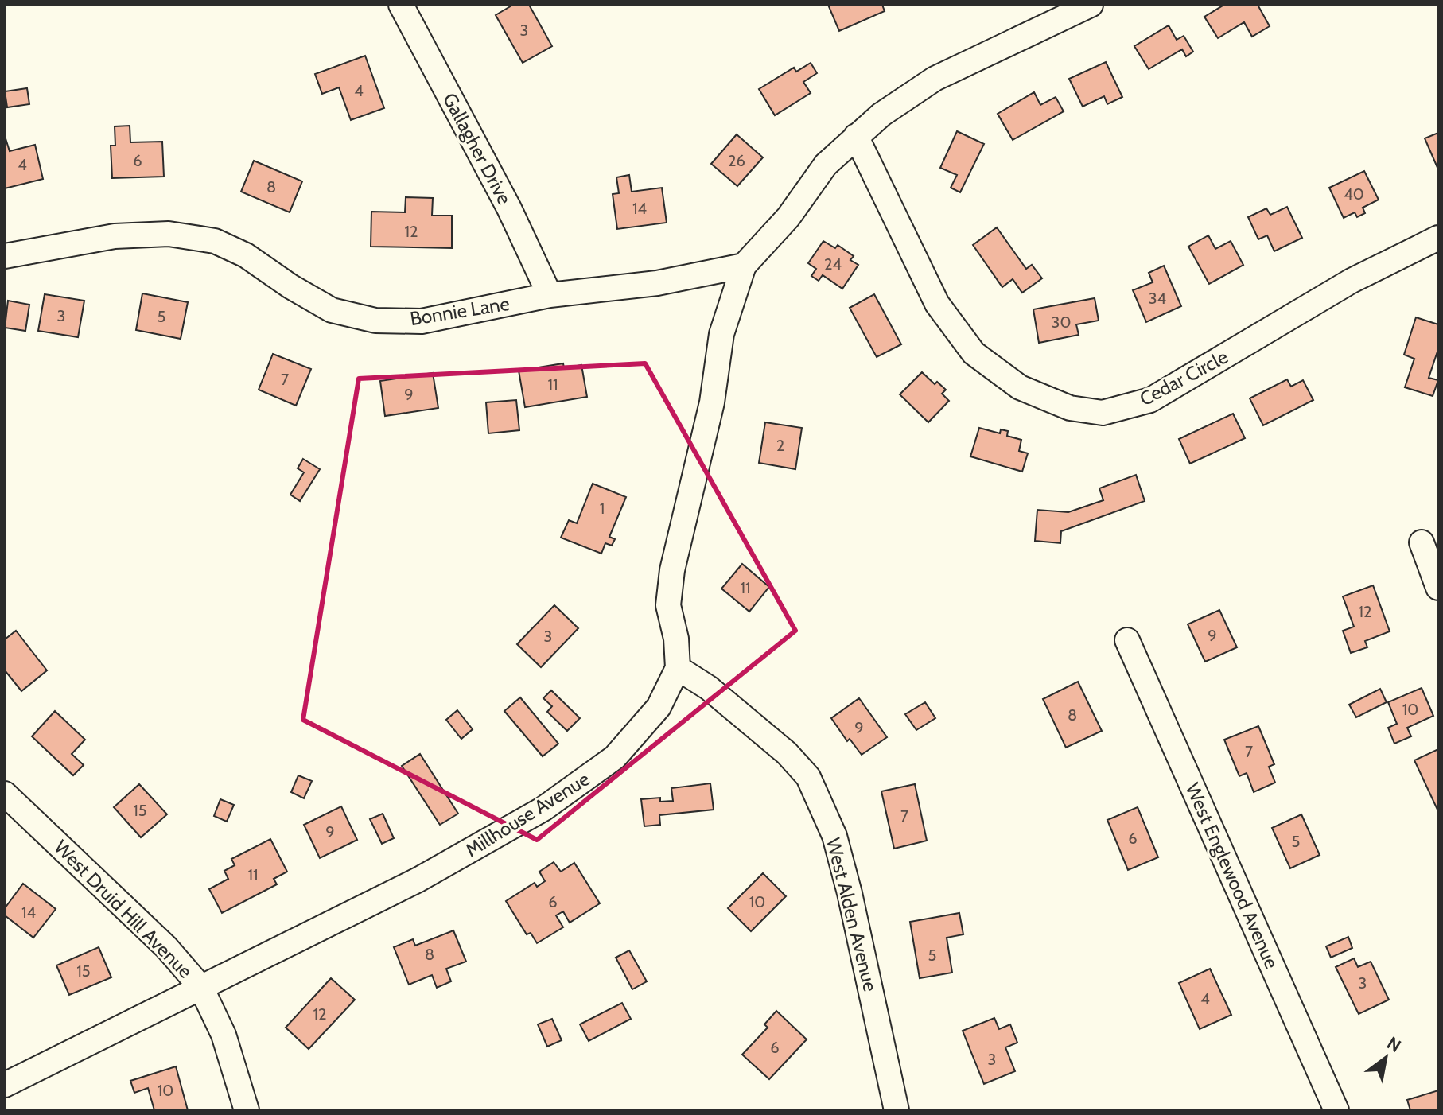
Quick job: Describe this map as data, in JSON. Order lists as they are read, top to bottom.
{
  "streets": {
    "street": [
      "Gallagher Drive",
      "Bonnie Lane",
      "Cedar Circle",
      "Millhouse Avenue",
      "West Englewood Avenue",
      "West Druid Hill Avenue",
      "West Alden Avenue"
    ]
  },
  "crossings": [
    ["Gallagher Drive", "Bonnie Lane"],
    ["Bonnie Lane", "Millhouse Avenue"],
    ["Millhouse Avenue", "West Druid Hill Avenue"],
    ["Millhouse Avenue", "West Alden Avenue"]
  ],
  "house_numbers": [
    "3",
    "4",
    "6",
    "26",
    "4",
    "8",
    "40",
    "14",
    "12",
    "24",
    "34",
    "3",
    "5",
    "30",
    "7",
    "11",
    "9",
    "2",
    "1",
    "11",
    "12",
    "9",
    "3",
    "10",
    "8",
    "9",
    "7",
    "15",
    "7",
    "9",
    "6",
    "5",
    "11",
    "6",
    "10",
    "14",
    "8",
    "5",
    "15",
    "3",
    "4",
    "12",
    "6",
    "3",
    "10"
  ],
  "north": "top right"
}
